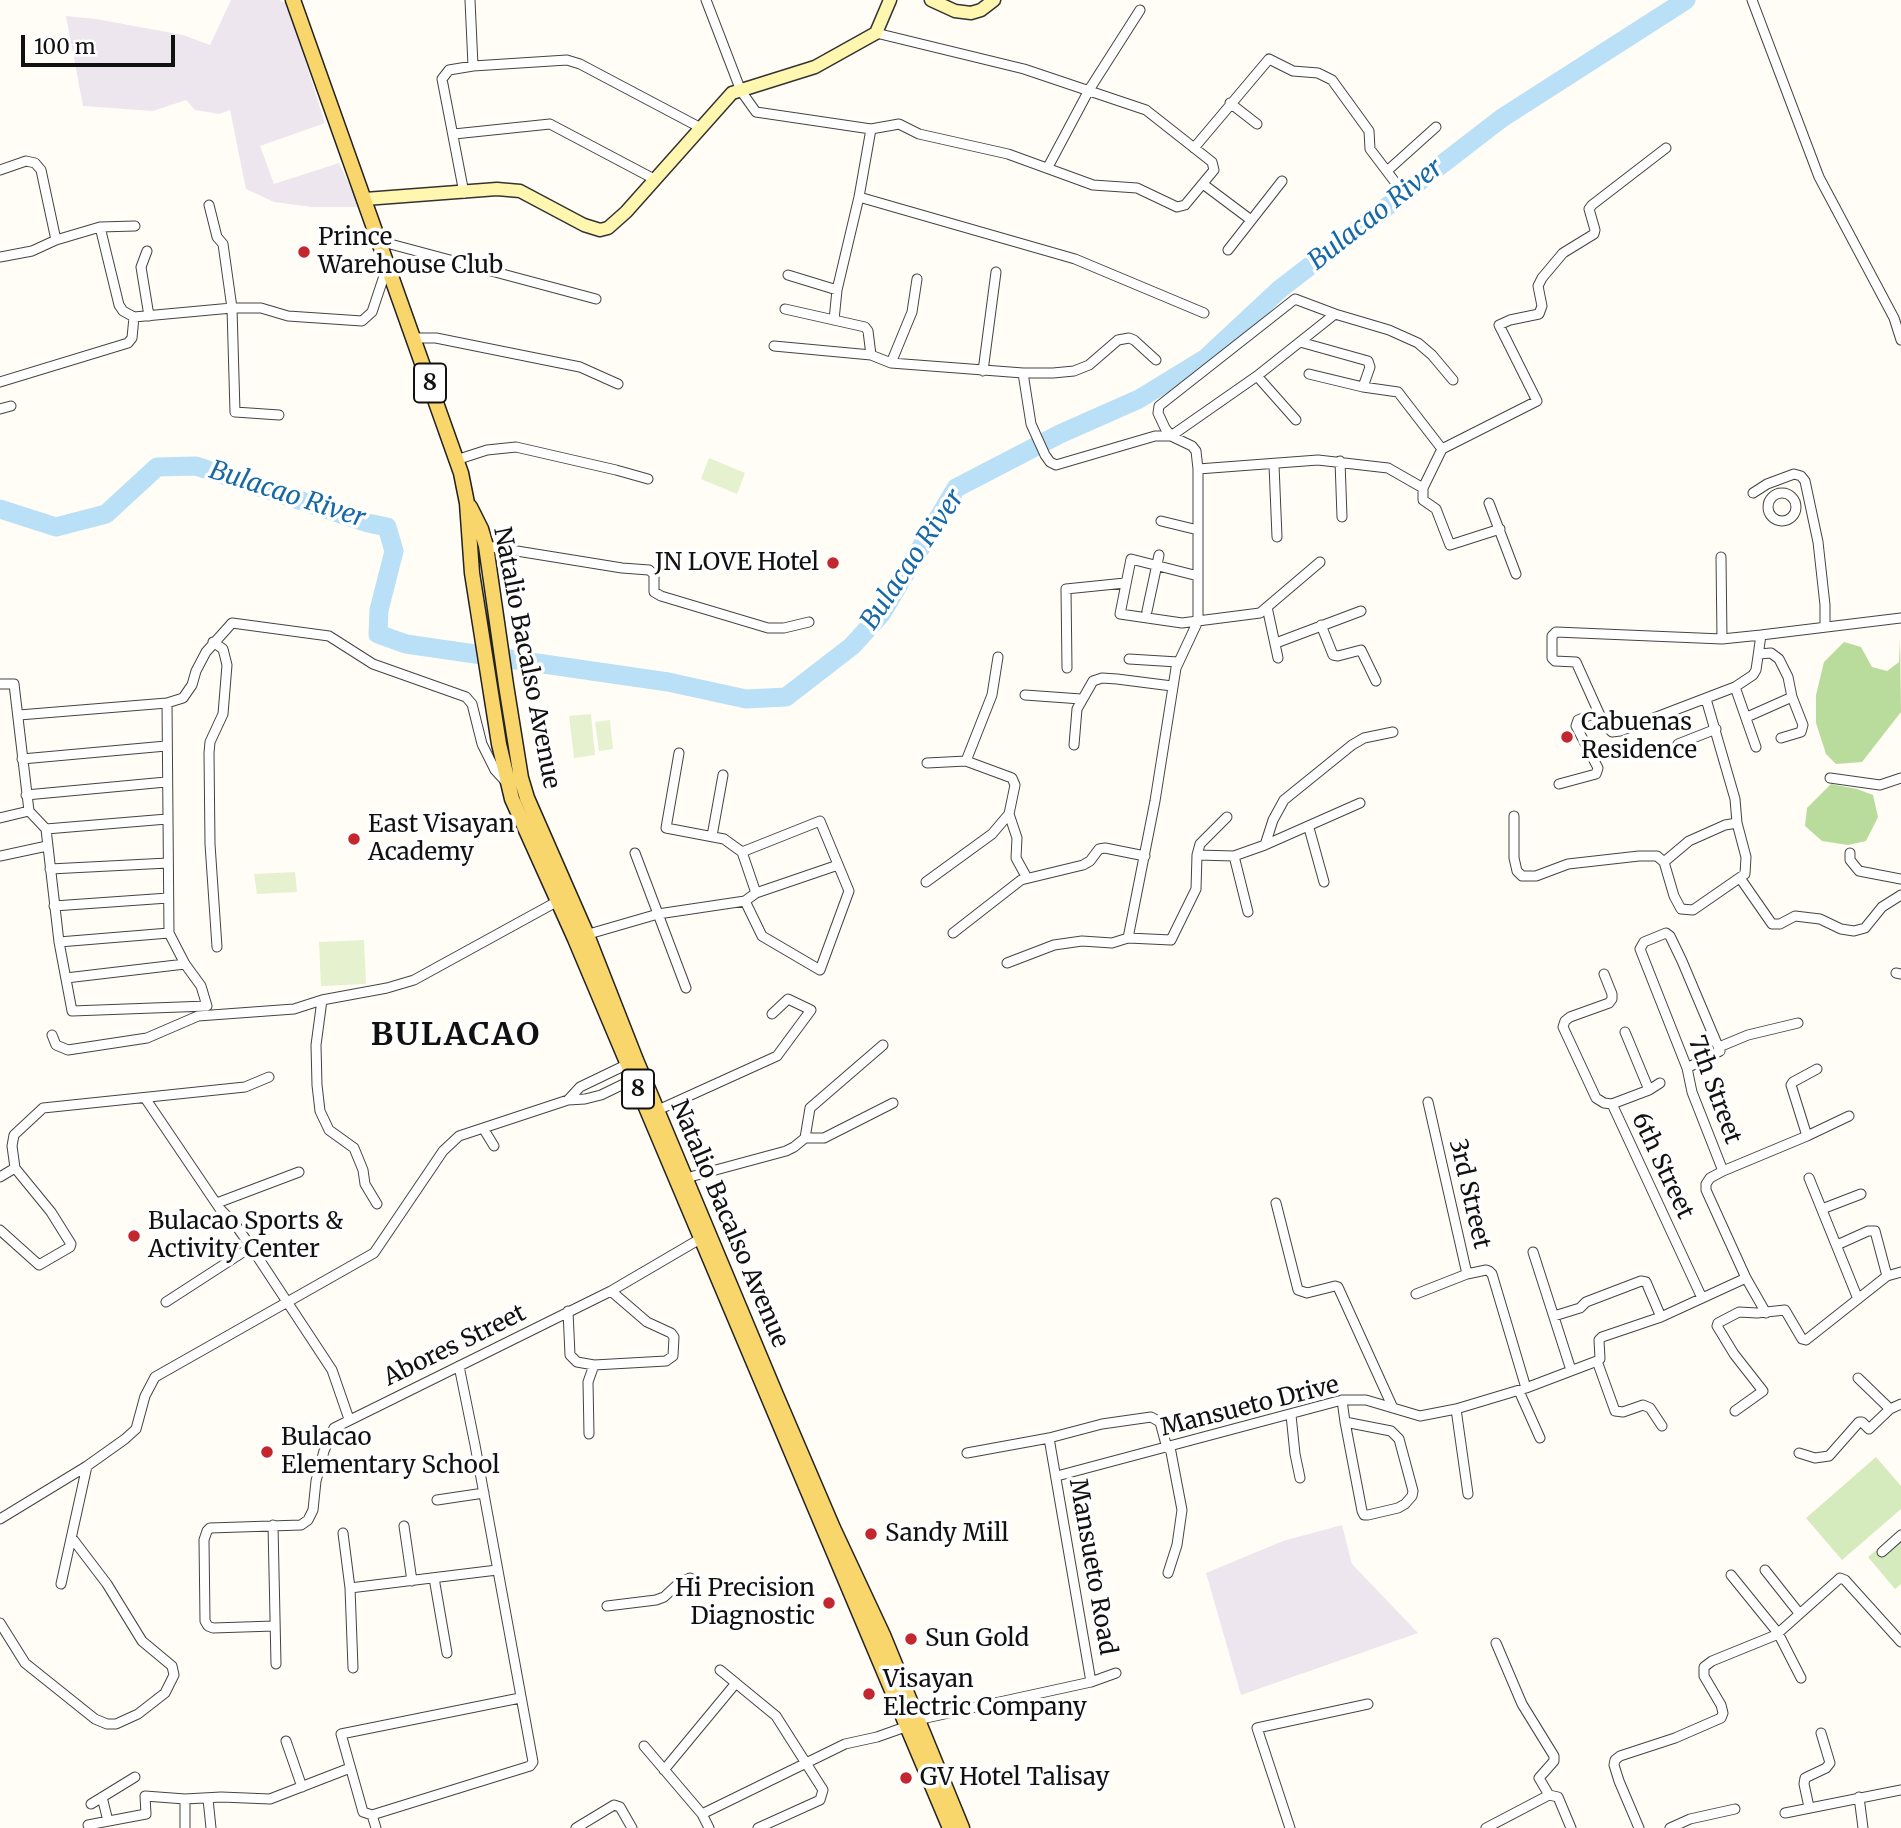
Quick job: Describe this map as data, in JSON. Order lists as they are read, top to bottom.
{
  "streets": {
    "main road": ["8", "Natalio Bacalso Avenue"],
    "street": [
      "7th Street",
      "6th Street",
      "3rd Street",
      "Abores Street",
      "Mansueto Drive",
      "Mansueto Road"
    ]
  },
  "crossings": [
    ["Natalio Bacalso Avenue", "Abores Street"],
    ["Natalio Bacalso Avenue", "Mansueto Road"],
    ["3rd Street", "Mansueto Drive"],
    ["Mansueto Drive", "Mansueto Road"]
  ],
  "districts": ["BULACAO"],
  "water": ["Bulacao River"],
  "places": [
    "Prince Warehouse Club",
    "JN LOVE Hotel",
    "Cabuenas Residence",
    "East Visayan Academy",
    "Bulacao Sports & Activity Center",
    "Bulacao Elementary School",
    "Sandy Mill",
    "Hi Precision Diagnostic",
    "Sun Gold",
    "Visayan Electric Company",
    "GV Hotel Talisay"
  ],
  "scale_bar": "100 m"
}
